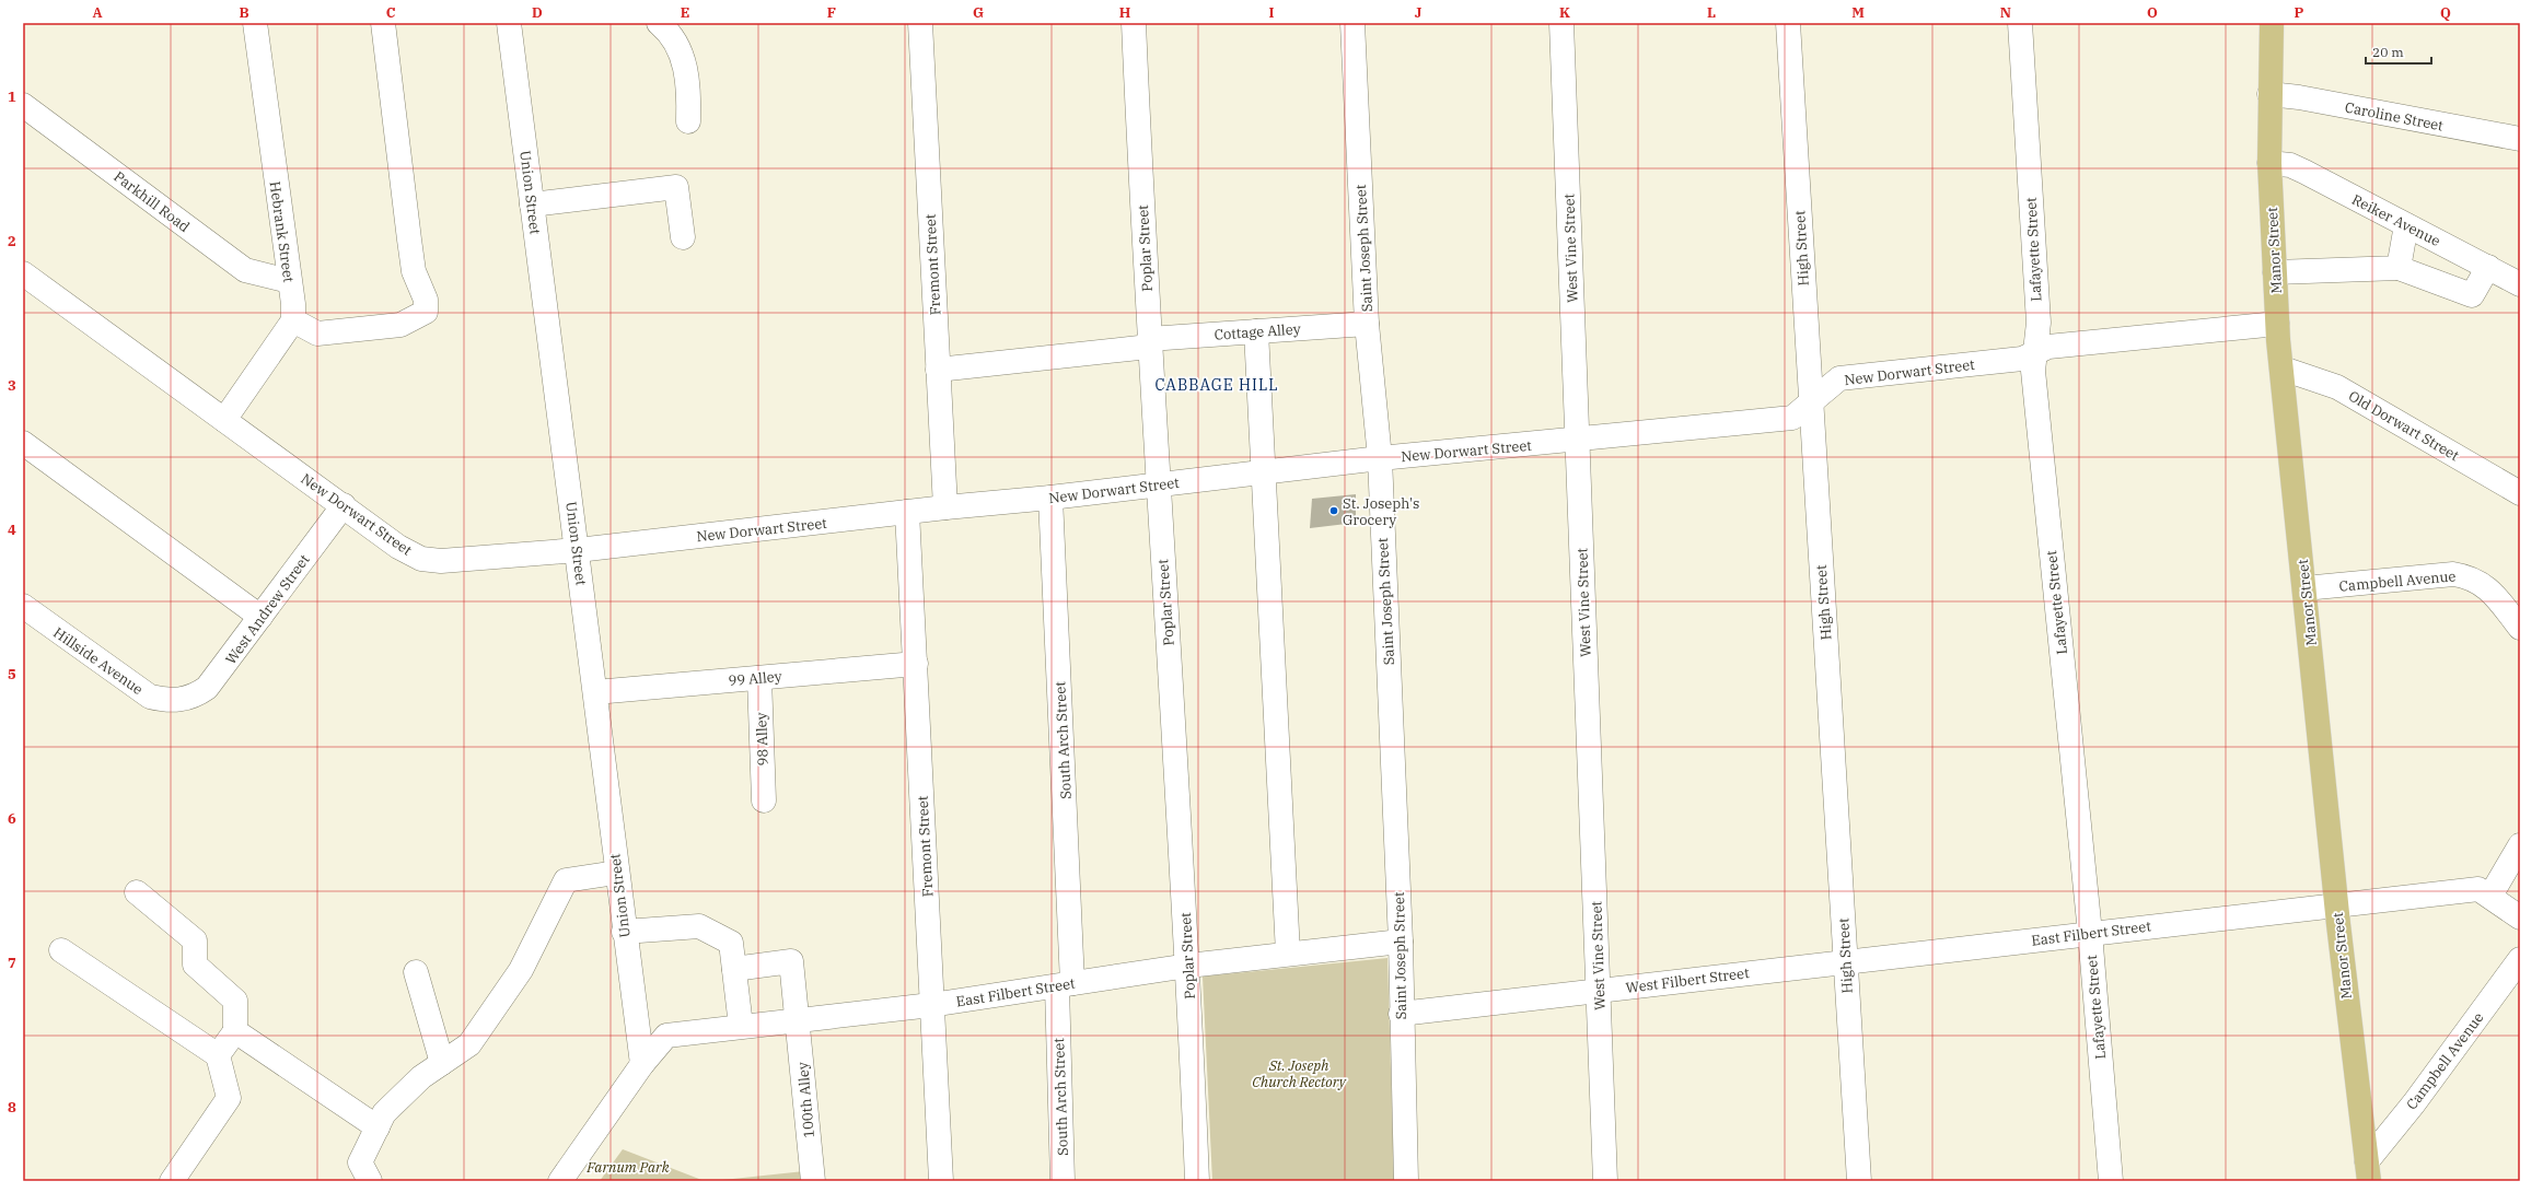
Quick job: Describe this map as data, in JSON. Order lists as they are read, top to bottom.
{
  "streets": {
    "main road": ["Manor Street"],
    "street": [
      "Caroline Street",
      "Union Street",
      "Parkhill Road",
      "Reiker Avenue",
      "Hebrank Street",
      "Poplar Street",
      "Saint Joseph Street",
      "West Vine Street",
      "High Street",
      "Lafayette Street",
      "Fremont Street",
      "Cottage Alley",
      "New Dorwart Street",
      "Old Dorwart Street",
      "Campbell Avenue",
      "West Andrew Street",
      "Hillside Avenue",
      "99 Alley",
      "98 Alley",
      "South Arch Street",
      "East Filbert Street",
      "West Filbert Street",
      "100th Alley"
    ]
  },
  "crossings": [
    ["Caroline Street", "Manor Street"],
    ["Union Street", "New Dorwart Street"],
    ["Union Street", "99 Alley"],
    ["Union Street", "East Filbert Street"],
    ["Parkhill Road", "Hebrank Street"],
    ["Reiker Avenue", "Manor Street"],
    ["Poplar Street", "Cottage Alley"],
    ["Poplar Street", "New Dorwart Street"],
    ["Poplar Street", "East Filbert Street"],
    ["Saint Joseph Street", "Cottage Alley"],
    ["Saint Joseph Street", "New Dorwart Street"],
    ["Saint Joseph Street", "East Filbert Street"],
    ["Saint Joseph Street", "West Filbert Street"],
    ["West Vine Street", "New Dorwart Street"],
    ["West Vine Street", "West Filbert Street"],
    ["High Street", "New Dorwart Street"],
    ["High Street", "East Filbert Street"],
    ["High Street", "West Filbert Street"],
    ["Lafayette Street", "New Dorwart Street"],
    ["Lafayette Street", "East Filbert Street"],
    ["Manor Street", "New Dorwart Street"],
    ["Manor Street", "Old Dorwart Street"],
    ["Manor Street", "Campbell Avenue"],
    ["Manor Street", "East Filbert Street"],
    ["Fremont Street", "Cottage Alley"],
    ["Fremont Street", "New Dorwart Street"],
    ["Fremont Street", "99 Alley"],
    ["Fremont Street", "East Filbert Street"],
    ["New Dorwart Street", "West Andrew Street"],
    ["New Dorwart Street", "South Arch Street"],
    ["West Andrew Street", "Hillside Avenue"],
    ["99 Alley", "98 Alley"],
    ["South Arch Street", "East Filbert Street"],
    ["East Filbert Street", "West Filbert Street"],
    ["East Filbert Street", "100th Alley"]
  ],
  "districts": ["CABBAGE HILL"],
  "parks": ["St. Joseph Church Rectory", "Farnum Park"],
  "places": ["St. Joseph's Grocery"],
  "scale_bar": "20 m",
  "grid": {
    "columns": [
      "A",
      "B",
      "C",
      "D",
      "E",
      "F",
      "G",
      "H",
      "I",
      "J",
      "K",
      "L",
      "M",
      "N",
      "O",
      "P",
      "Q"
    ],
    "rows": [
      "1",
      "2",
      "3",
      "4",
      "5",
      "6",
      "7",
      "8"
    ]
  }
}
